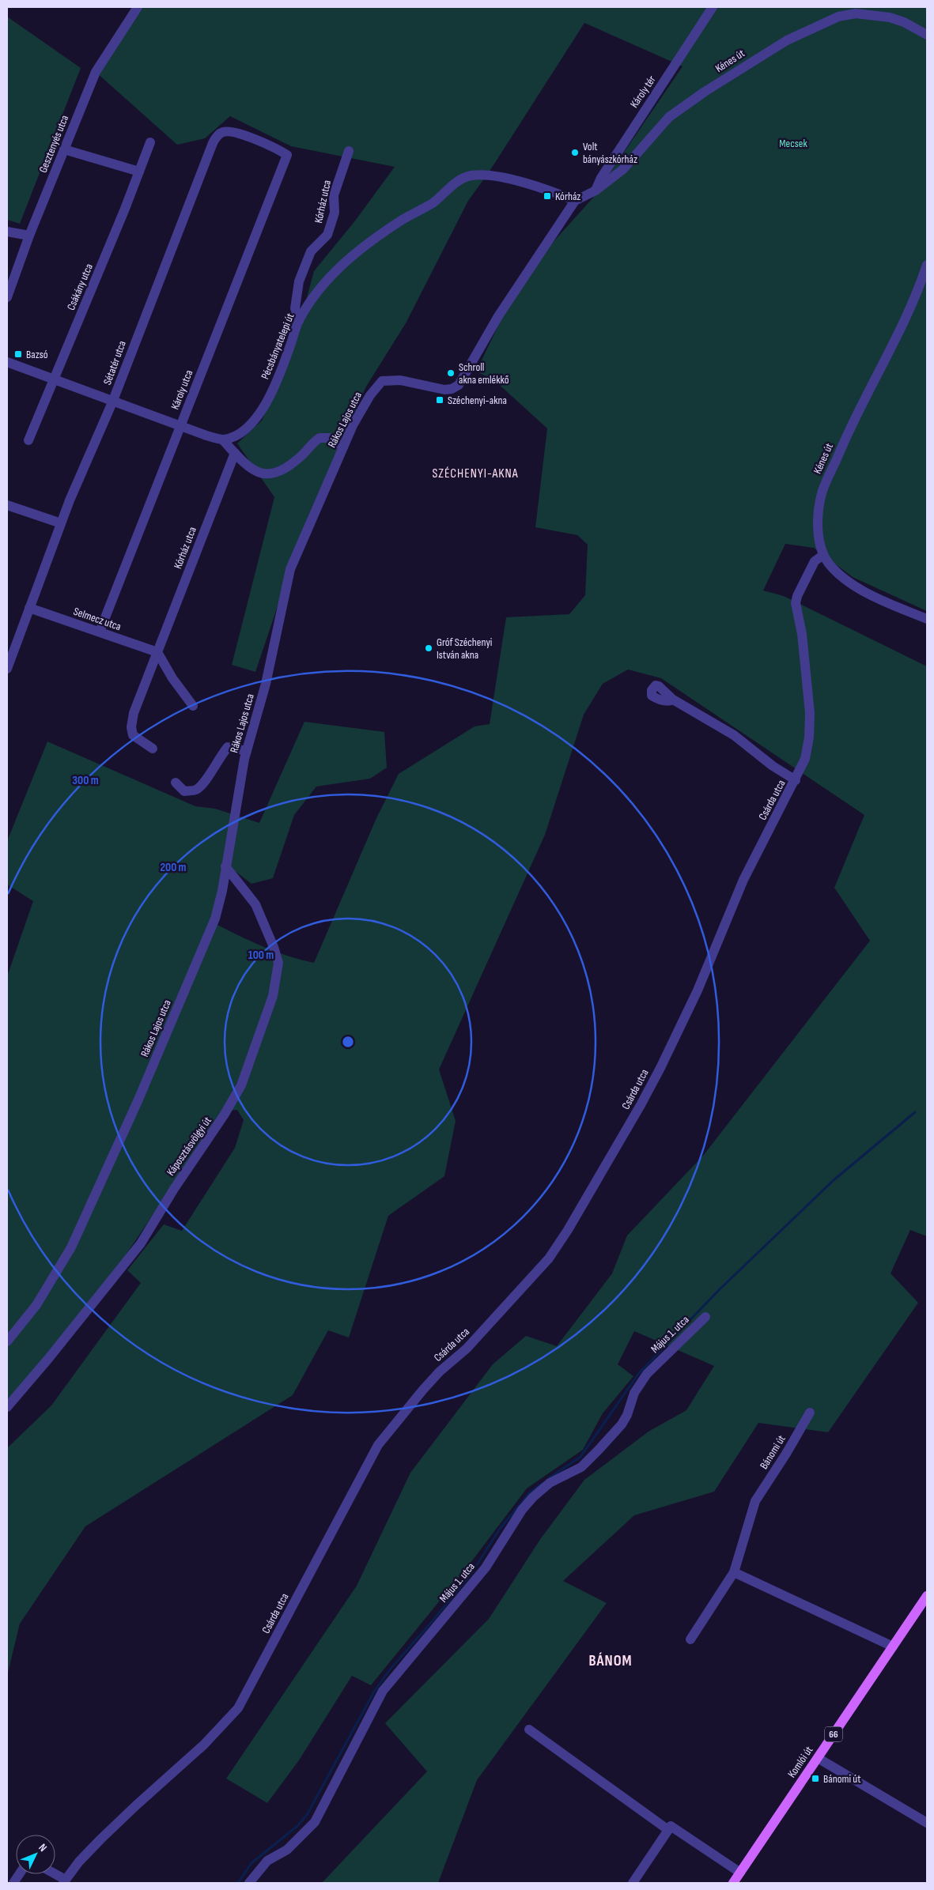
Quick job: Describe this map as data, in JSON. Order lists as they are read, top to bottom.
{
  "streets": {
    "main road": ["66", "Komlói út"],
    "street": [
      "Kénes út",
      "Károly tér",
      "Gesztenyés utca",
      "Kórház utca",
      "Csákány utca",
      "Pécsbányatelepi út",
      "Sétatér utca",
      "Károly utca",
      "Rákos Lajos utca",
      "Selmecz utca",
      "Csárda utca",
      "Káposztásvölgyi út",
      "Május 1. utca",
      "Bánomi út"
    ]
  },
  "crossings": [
    ["Kénes út", "Károly tér"],
    ["Kénes út", "Pécsbányatelepi út"],
    ["Kénes út", "Rákos Lajos utca"],
    ["Kénes út", "Csárda utca"],
    ["Kórház utca", "Pécsbányatelepi út"],
    ["Kórház utca", "Selmecz utca"],
    ["Pécsbányatelepi út", "Rákos Lajos utca"],
    ["Sétatér utca", "Károly utca"],
    ["Sétatér utca", "Selmecz utca"],
    ["Károly utca", "Selmecz utca"],
    ["Rákos Lajos utca", "Káposztásvölgyi út"]
  ],
  "districts": ["SZÉCHENYI-AKNA", "BÁNOM"],
  "parks": ["Mecsek"],
  "places": {
    "other": ["Volt bányászkórház", "Schroll akna emlékkő", "Gróf Széchenyi István akna"],
    "transit": [
      "Kórház",
      "Bazsó",
      "Széchenyi-akna",
      "Bánomi út"
    ]
  },
  "north": "top right",
  "rings": ["300 m", "200 m", "100 m"]
}
